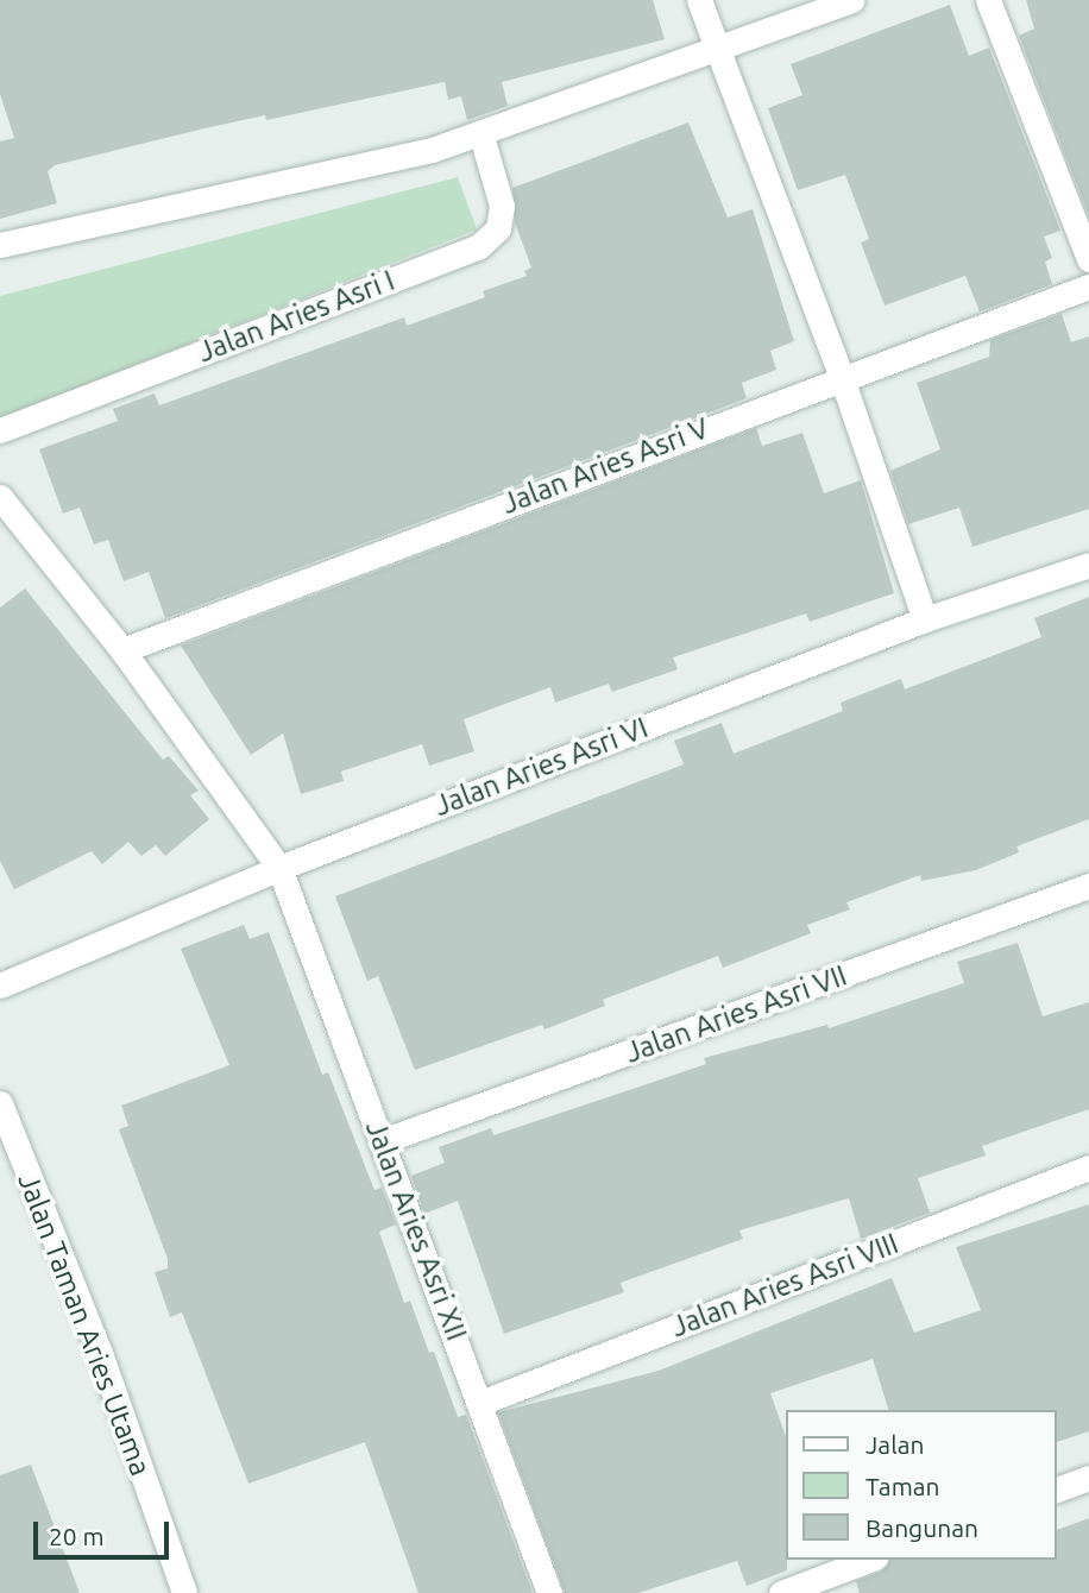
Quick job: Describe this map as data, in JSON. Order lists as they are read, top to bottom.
{
  "streets": {
    "street": [
      "Jalan Aries Asri I",
      "Jalan Aries Asri V",
      "Jalan Aries Asri VI",
      "Jalan Aries Asri VII",
      "Jalan Aries Asri XII",
      "Jalan Aries Asri VIII",
      "Jalan Taman Aries Utama"
    ]
  },
  "crossings": [
    ["Jalan Aries Asri VI", "Jalan Aries Asri XII"],
    ["Jalan Aries Asri VII", "Jalan Aries Asri XII"],
    ["Jalan Aries Asri XII", "Jalan Aries Asri VIII"]
  ],
  "legend": ["Jalan", "Taman", "Bangunan"],
  "scale_bar": "20 m"
}
